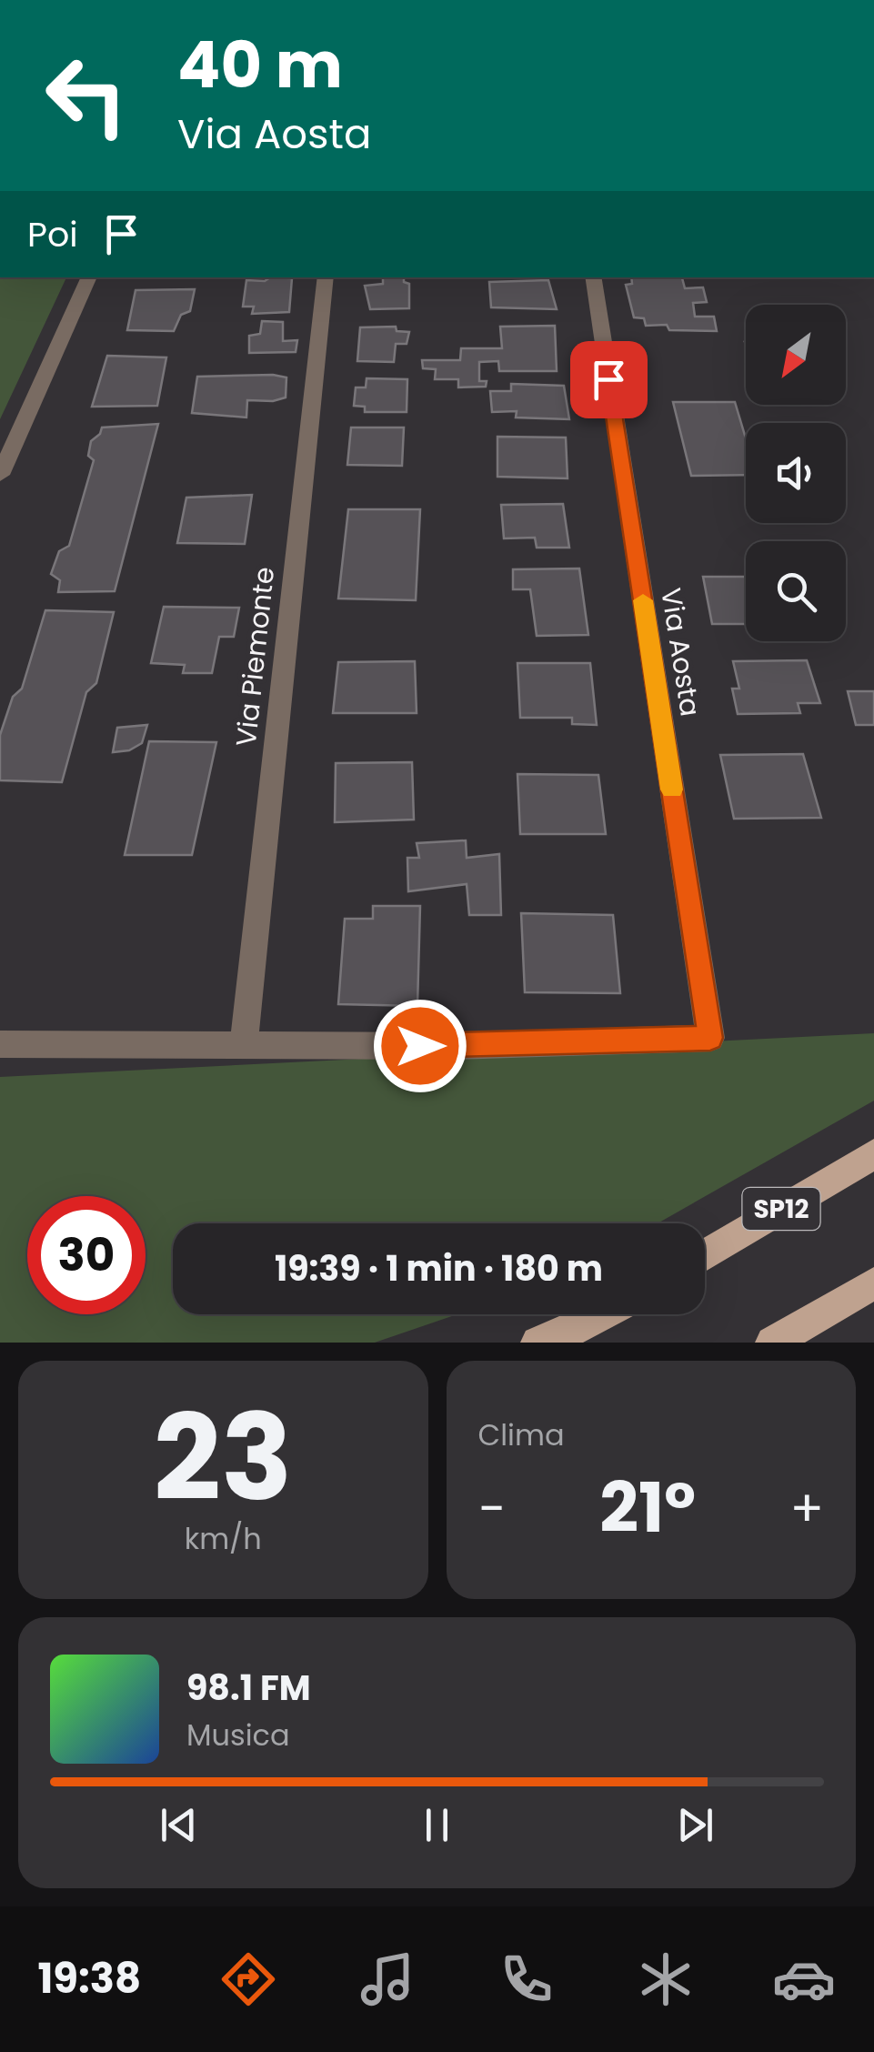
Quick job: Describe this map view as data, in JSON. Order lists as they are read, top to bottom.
{
  "streets": {
    "main road": ["SP12"],
    "street": ["Via Aosta", "Via Piemonte"]
  },
  "crossings": [
    ["Via Aosta", "Via Piemonte"]
  ],
  "north": "bottom left",
  "page": {
    "turn": ["40 m", "Via Aosta"],
    "then": "Poi",
    "limit": "30",
    "trip": "19:39 · 1 min · 180 m",
    "tile": [
      ["23", "km/h"],
      "Clima"
    ],
    "heat": ["−", "21°", "+"],
    "song": ["98.1 FM", "Musica"],
    "tabs": "19:38"
  }
}
